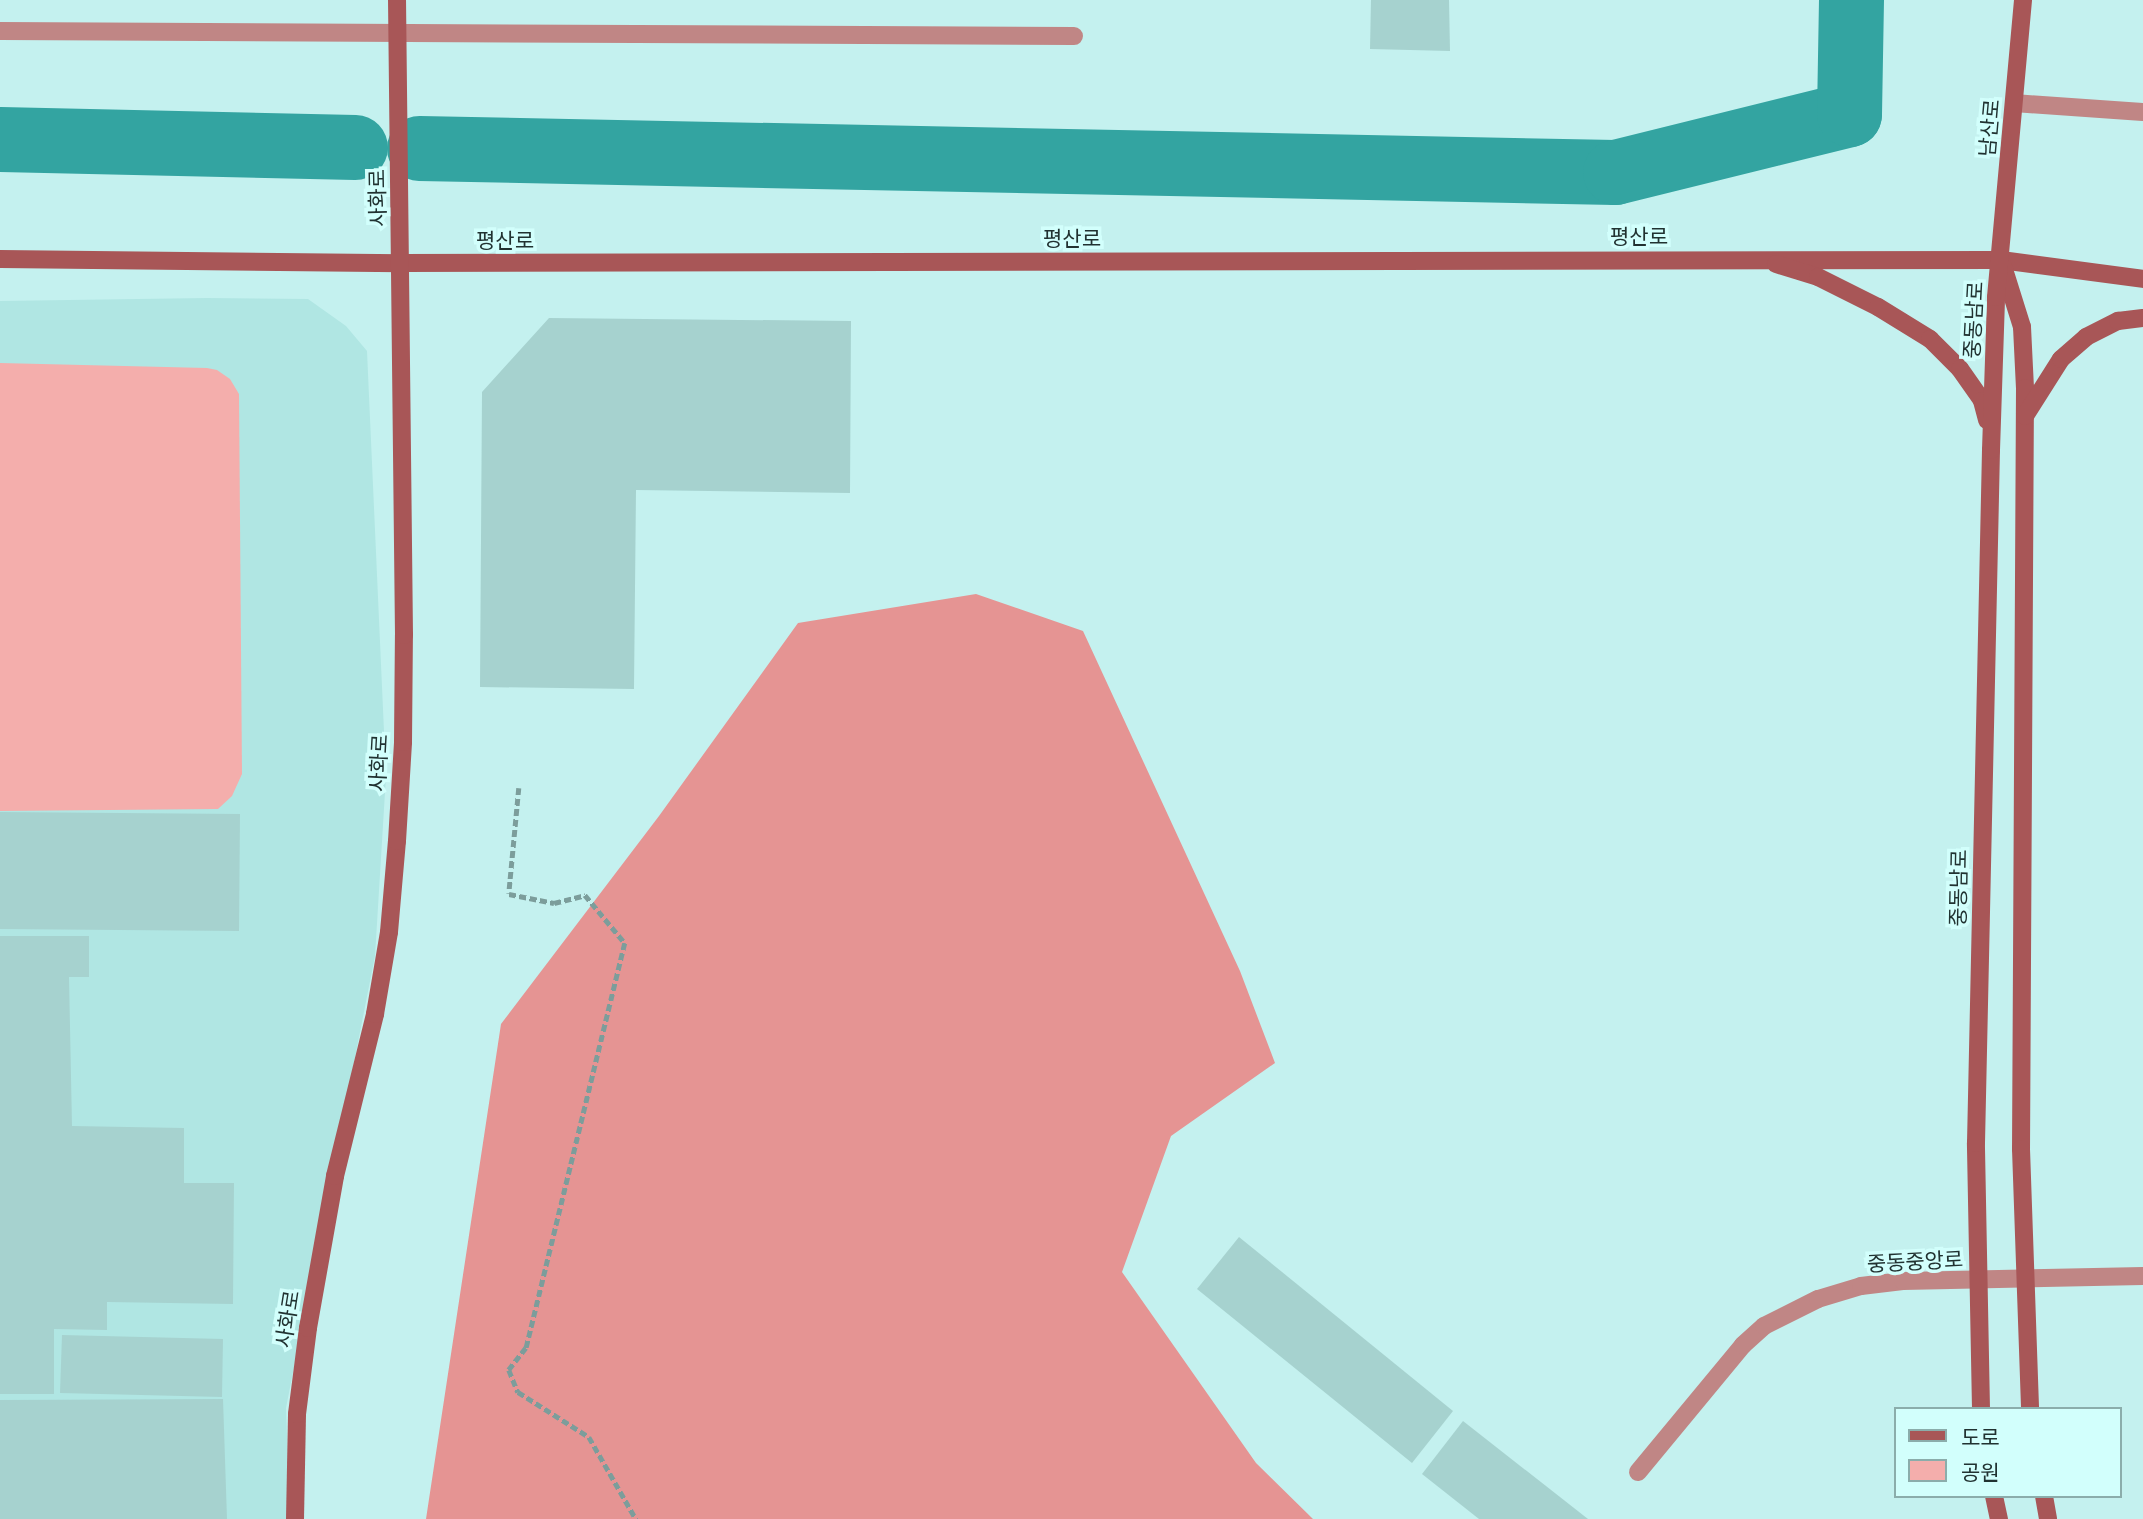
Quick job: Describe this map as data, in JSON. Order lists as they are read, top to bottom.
{
  "streets": {
    "main road": [
      "남산로",
      "사화로",
      "평산로",
      "중동남로"
    ],
    "street": ["중동중앙로"]
  },
  "crossings": [
    ["남산로", "평산로"],
    ["남산로", "중동남로"],
    ["사화로", "평산로"],
    ["평산로", "중동남로"],
    ["중동남로", "중동중앙로"]
  ],
  "legend": ["도로", "공원"]
}
